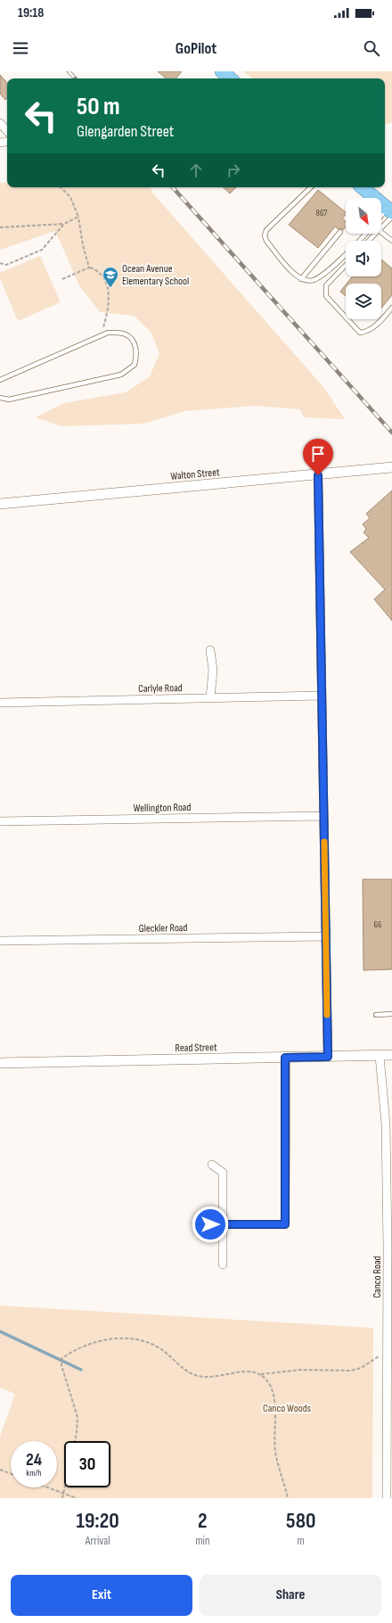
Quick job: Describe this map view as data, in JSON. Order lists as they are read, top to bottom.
{
  "streets": {
    "street": [
      "Walton Street",
      "Carlyle Road",
      "Wellington Road",
      "Gleckler Road",
      "Read Street",
      "Canco Road"
    ]
  },
  "crossings": [
    ["Read Street", "Canco Road"]
  ],
  "parks": ["Canco Woods"],
  "places": {
    "school or university": ["Ocean Avenue Elementary School"]
  },
  "house_numbers": ["867", "66"],
  "north": "bottom right",
  "page": {
    "status": "19:18",
    "header": "GoPilot",
    "turn": ["50 m", "Glengarden Street"],
    "speed": "24 km/h",
    "limit": "30",
    "eta": [
      "19:20",
      "Arrival",
      "2",
      "min",
      "580",
      "m"
    ],
    "buttons": ["Exit", "Share"]
  }
}
